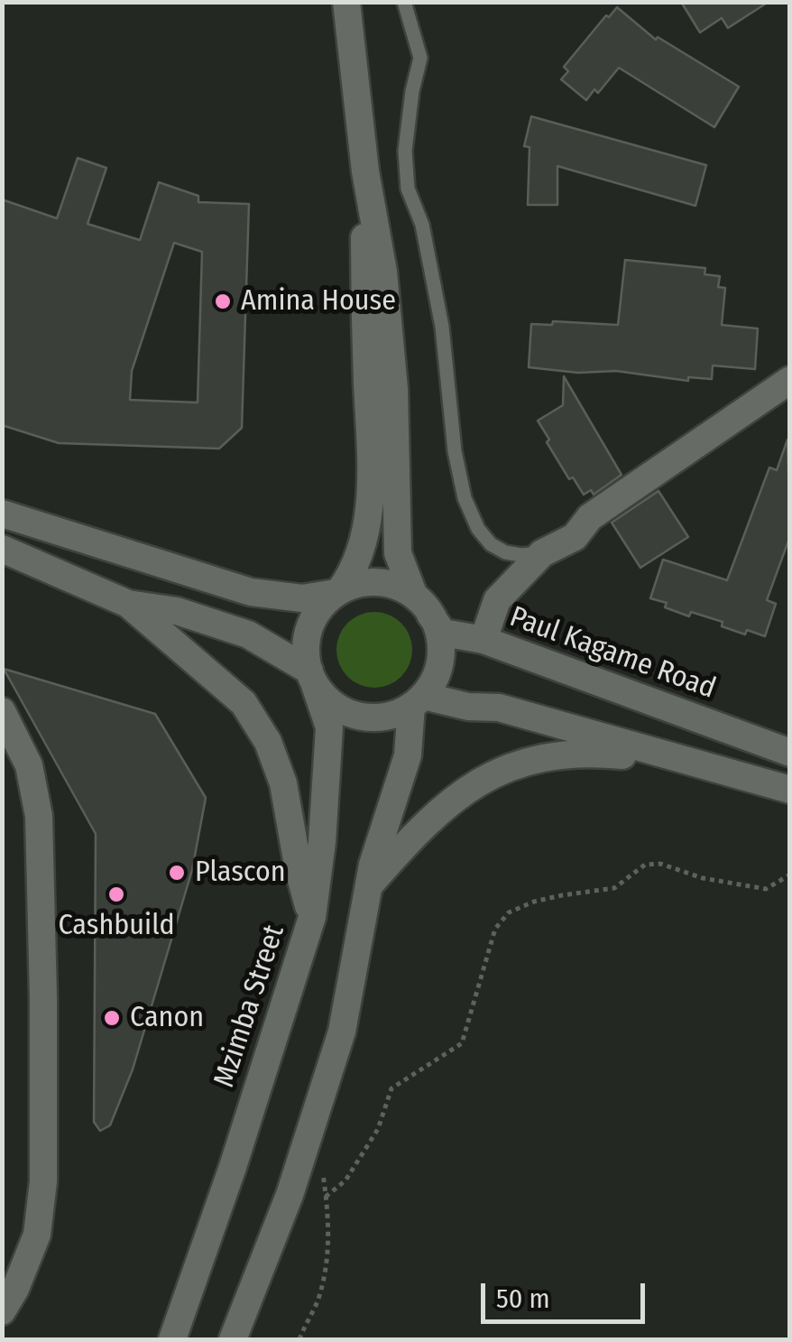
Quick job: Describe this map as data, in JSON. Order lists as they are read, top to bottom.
{
  "streets": {
    "main road": ["Paul Kagame Road", "Mzimba Street"]
  },
  "crossings": [
    ["Paul Kagame Road", "Mzimba Street"]
  ],
  "places": [
    "Amina House",
    "Plascon",
    "Cashbuild",
    "Canon"
  ],
  "scale_bar": "50 m"
}
